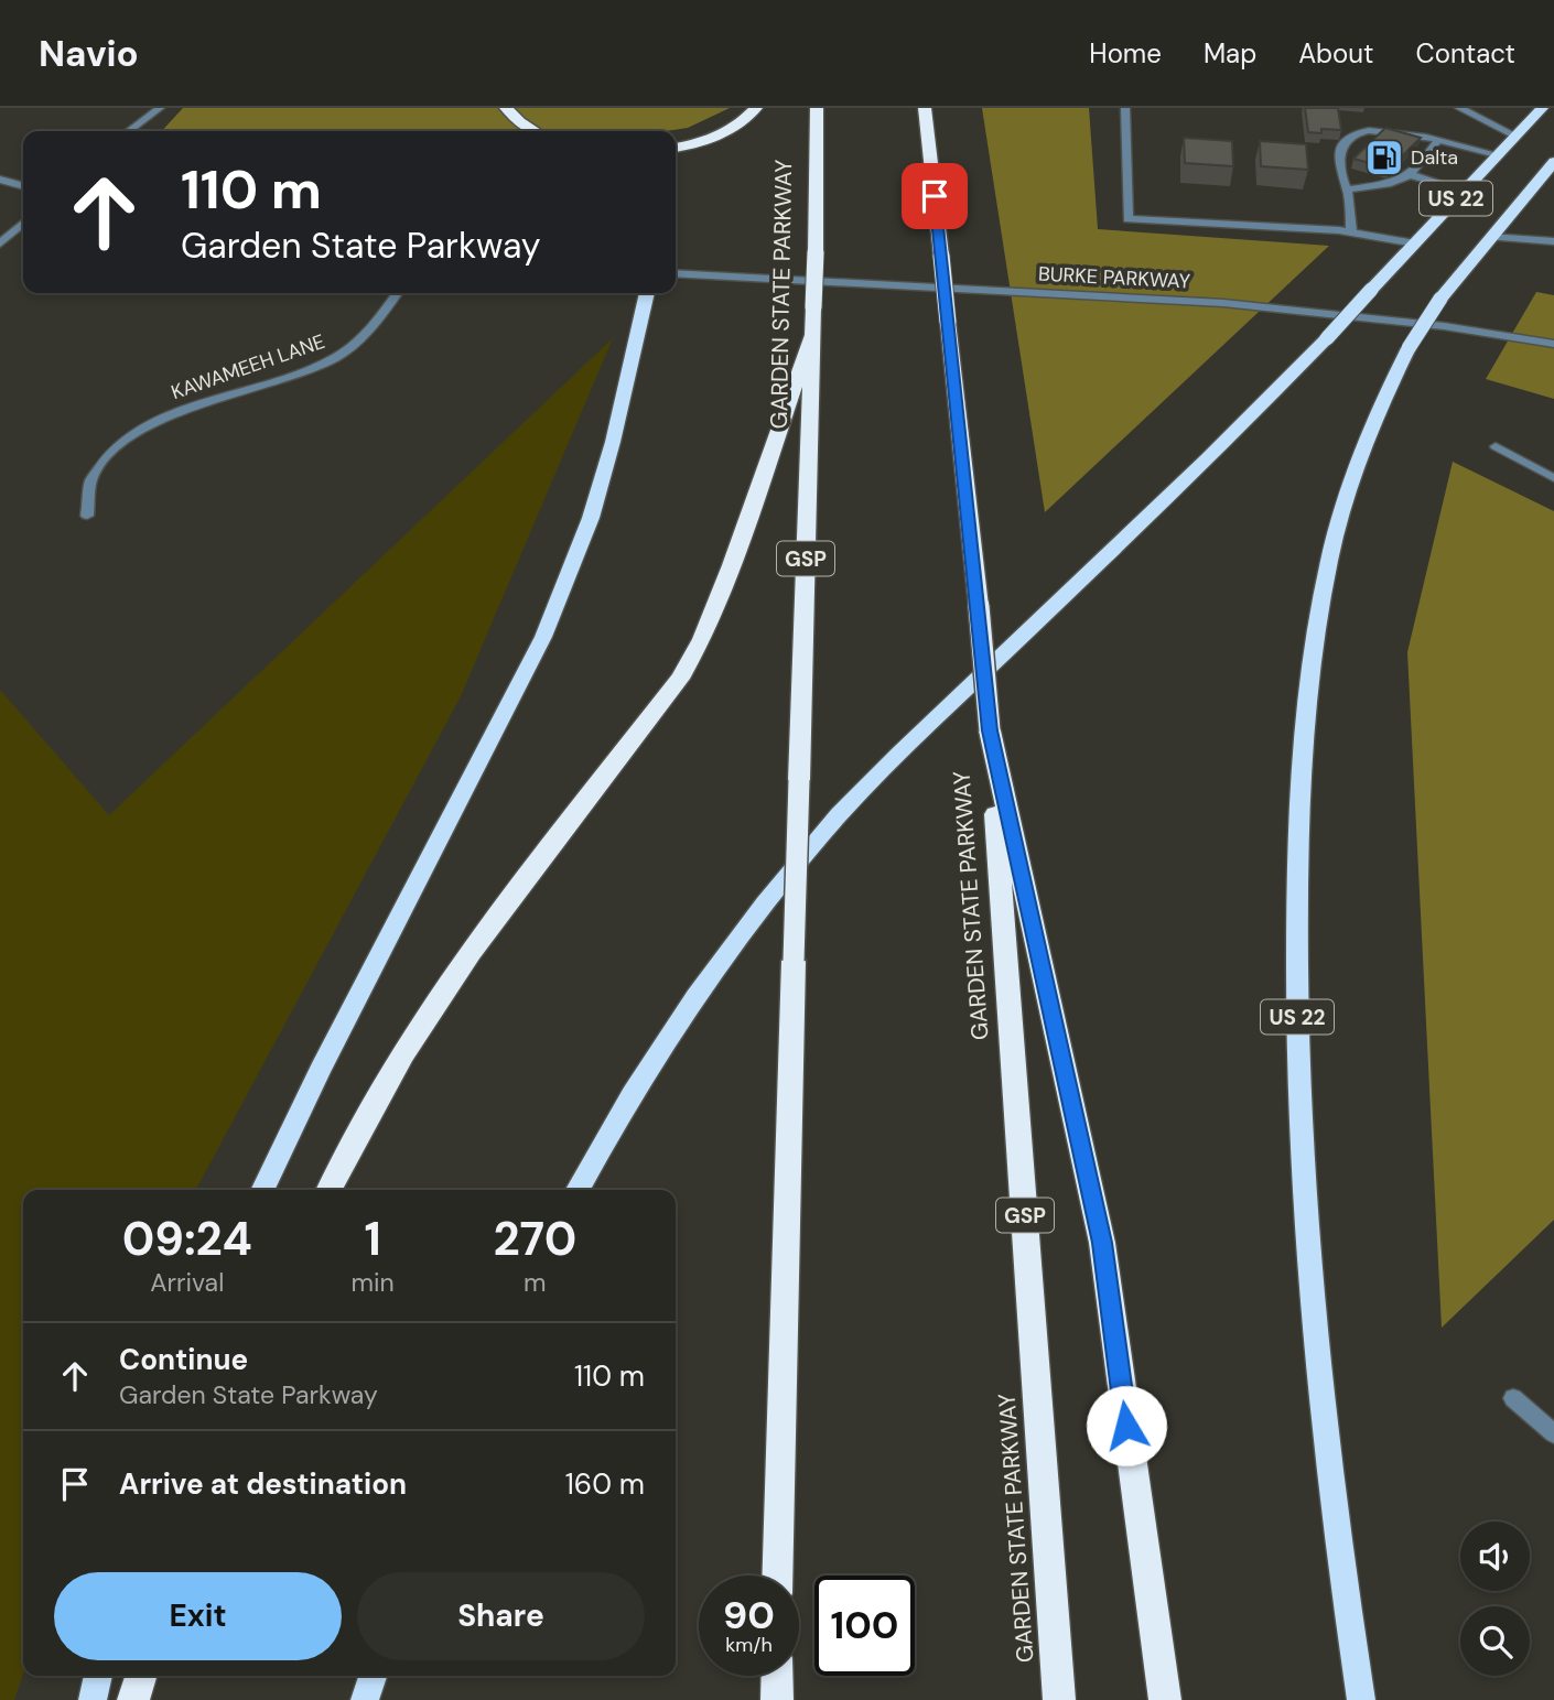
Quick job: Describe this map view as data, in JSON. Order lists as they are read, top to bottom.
{
  "streets": {
    "highway": ["US 22", "GARDEN STATE PARKWAY", "GSP"],
    "street": ["BURKE PARKWAY", "KAWAMEEH LANE"]
  },
  "places": {
    "fuel station": ["Dalta"]
  },
  "page": {
    "header": "Navio",
    "nav": [
      "Home",
      "Map",
      "About",
      "Contact"
    ],
    "turn": ["110 m", "Garden State Parkway"],
    "eta": [
      "09:24",
      "Arrival",
      "1",
      "min",
      "270",
      "m"
    ],
    "list": [
      {
        "name": "Continue",
        "note": "Garden State Parkway",
        "value": "110 m"
      },
      {
        "name": "Arrive at destination",
        "value": "160 m"
      }
    ],
    "buttons": ["Exit", "Share"],
    "speed": "90 km/h",
    "limit": "100"
  }
}
